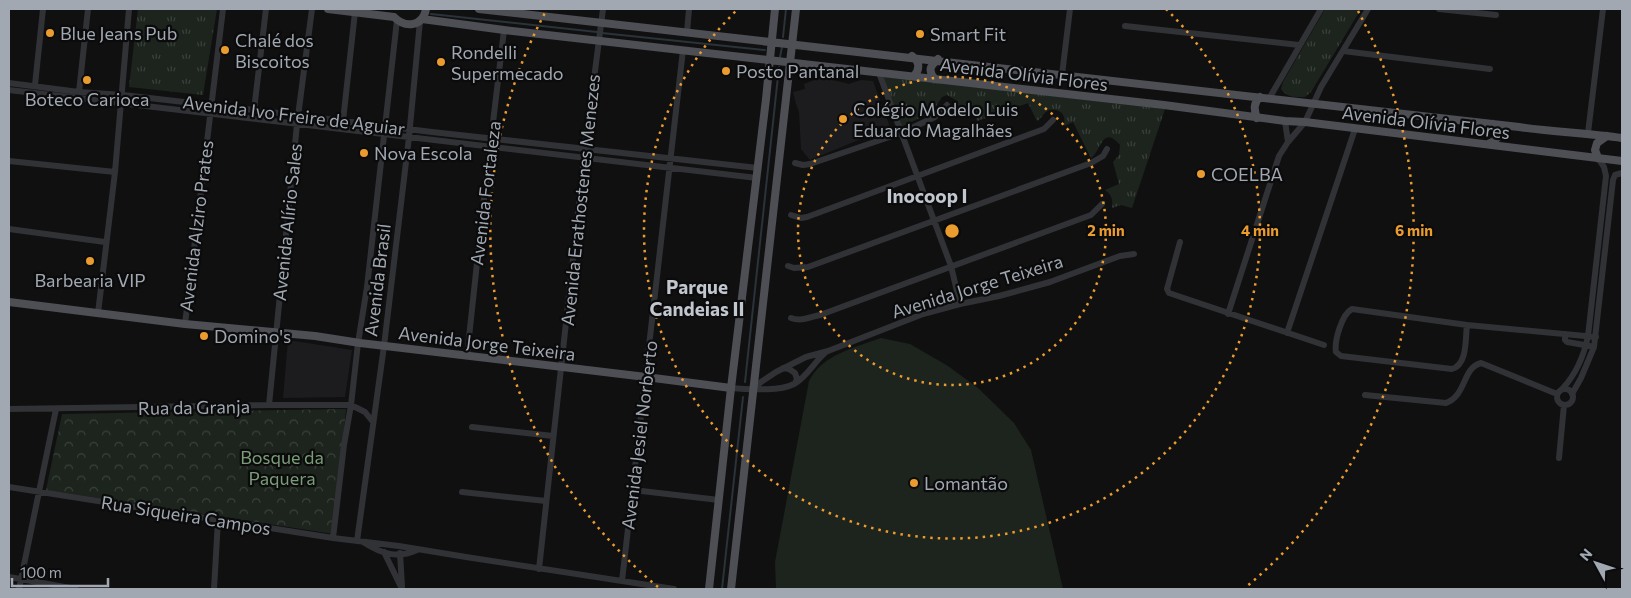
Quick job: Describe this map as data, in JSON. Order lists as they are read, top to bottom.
{
  "streets": {
    "main road": ["Avenida Olívia Flores", "Avenida Brasil", "Avenida Jorge Teixeira"],
    "street": [
      "Avenida Ivo Freire de Aguiar",
      "Avenida Fortaleza",
      "Avenida Erathostenes Menezes",
      "Avenida Alírio Sales",
      "Avenida Alziro Prates",
      "Rua da Granja",
      "Avenida Jesiel Norberto",
      "Rua Siqueira Campos"
    ]
  },
  "crossings": [
    ["Avenida Olívia Flores", "Avenida Fortaleza"],
    ["Avenida Olívia Flores", "Avenida Erathostenes Menezes"],
    ["Avenida Olívia Flores", "Avenida Brasil"],
    ["Avenida Olívia Flores", "Avenida Jesiel Norberto"],
    ["Avenida Ivo Freire de Aguiar", "Avenida Fortaleza"],
    ["Avenida Ivo Freire de Aguiar", "Avenida Erathostenes Menezes"],
    ["Avenida Ivo Freire de Aguiar", "Avenida Alírio Sales"],
    ["Avenida Ivo Freire de Aguiar", "Avenida Alziro Prates"],
    ["Avenida Ivo Freire de Aguiar", "Avenida Brasil"],
    ["Avenida Ivo Freire de Aguiar", "Avenida Jesiel Norberto"],
    ["Avenida Fortaleza", "Avenida Jorge Teixeira"],
    ["Avenida Erathostenes Menezes", "Avenida Jorge Teixeira"],
    ["Avenida Erathostenes Menezes", "Rua Siqueira Campos"],
    ["Avenida Alírio Sales", "Avenida Jorge Teixeira"],
    ["Avenida Alírio Sales", "Rua da Granja"],
    ["Avenida Alziro Prates", "Avenida Jorge Teixeira"],
    ["Avenida Brasil", "Avenida Jorge Teixeira"],
    ["Avenida Brasil", "Rua da Granja"],
    ["Avenida Brasil", "Rua Siqueira Campos"],
    ["Avenida Jorge Teixeira", "Avenida Jesiel Norberto"],
    ["Avenida Jesiel Norberto", "Rua Siqueira Campos"]
  ],
  "districts": ["Inocoop I", "Parque Candeias II"],
  "parks": ["Bosque da Paquera"],
  "places": [
    "Blue Jeans Pub",
    "Smart Fit",
    "Chalé dos Biscoitos",
    "Rondelli Supermecado",
    "Posto Pantanal",
    "Boteco Carioca",
    "Colégio Modelo Luis Eduardo Magalhães",
    "Nova Escola",
    "COELBA",
    "Barbearia VIP",
    "Domino's",
    "Lomantão"
  ],
  "scale_bar": "100 m",
  "north": "top left",
  "rings": ["2 min", "4 min", "6 min"]
}
